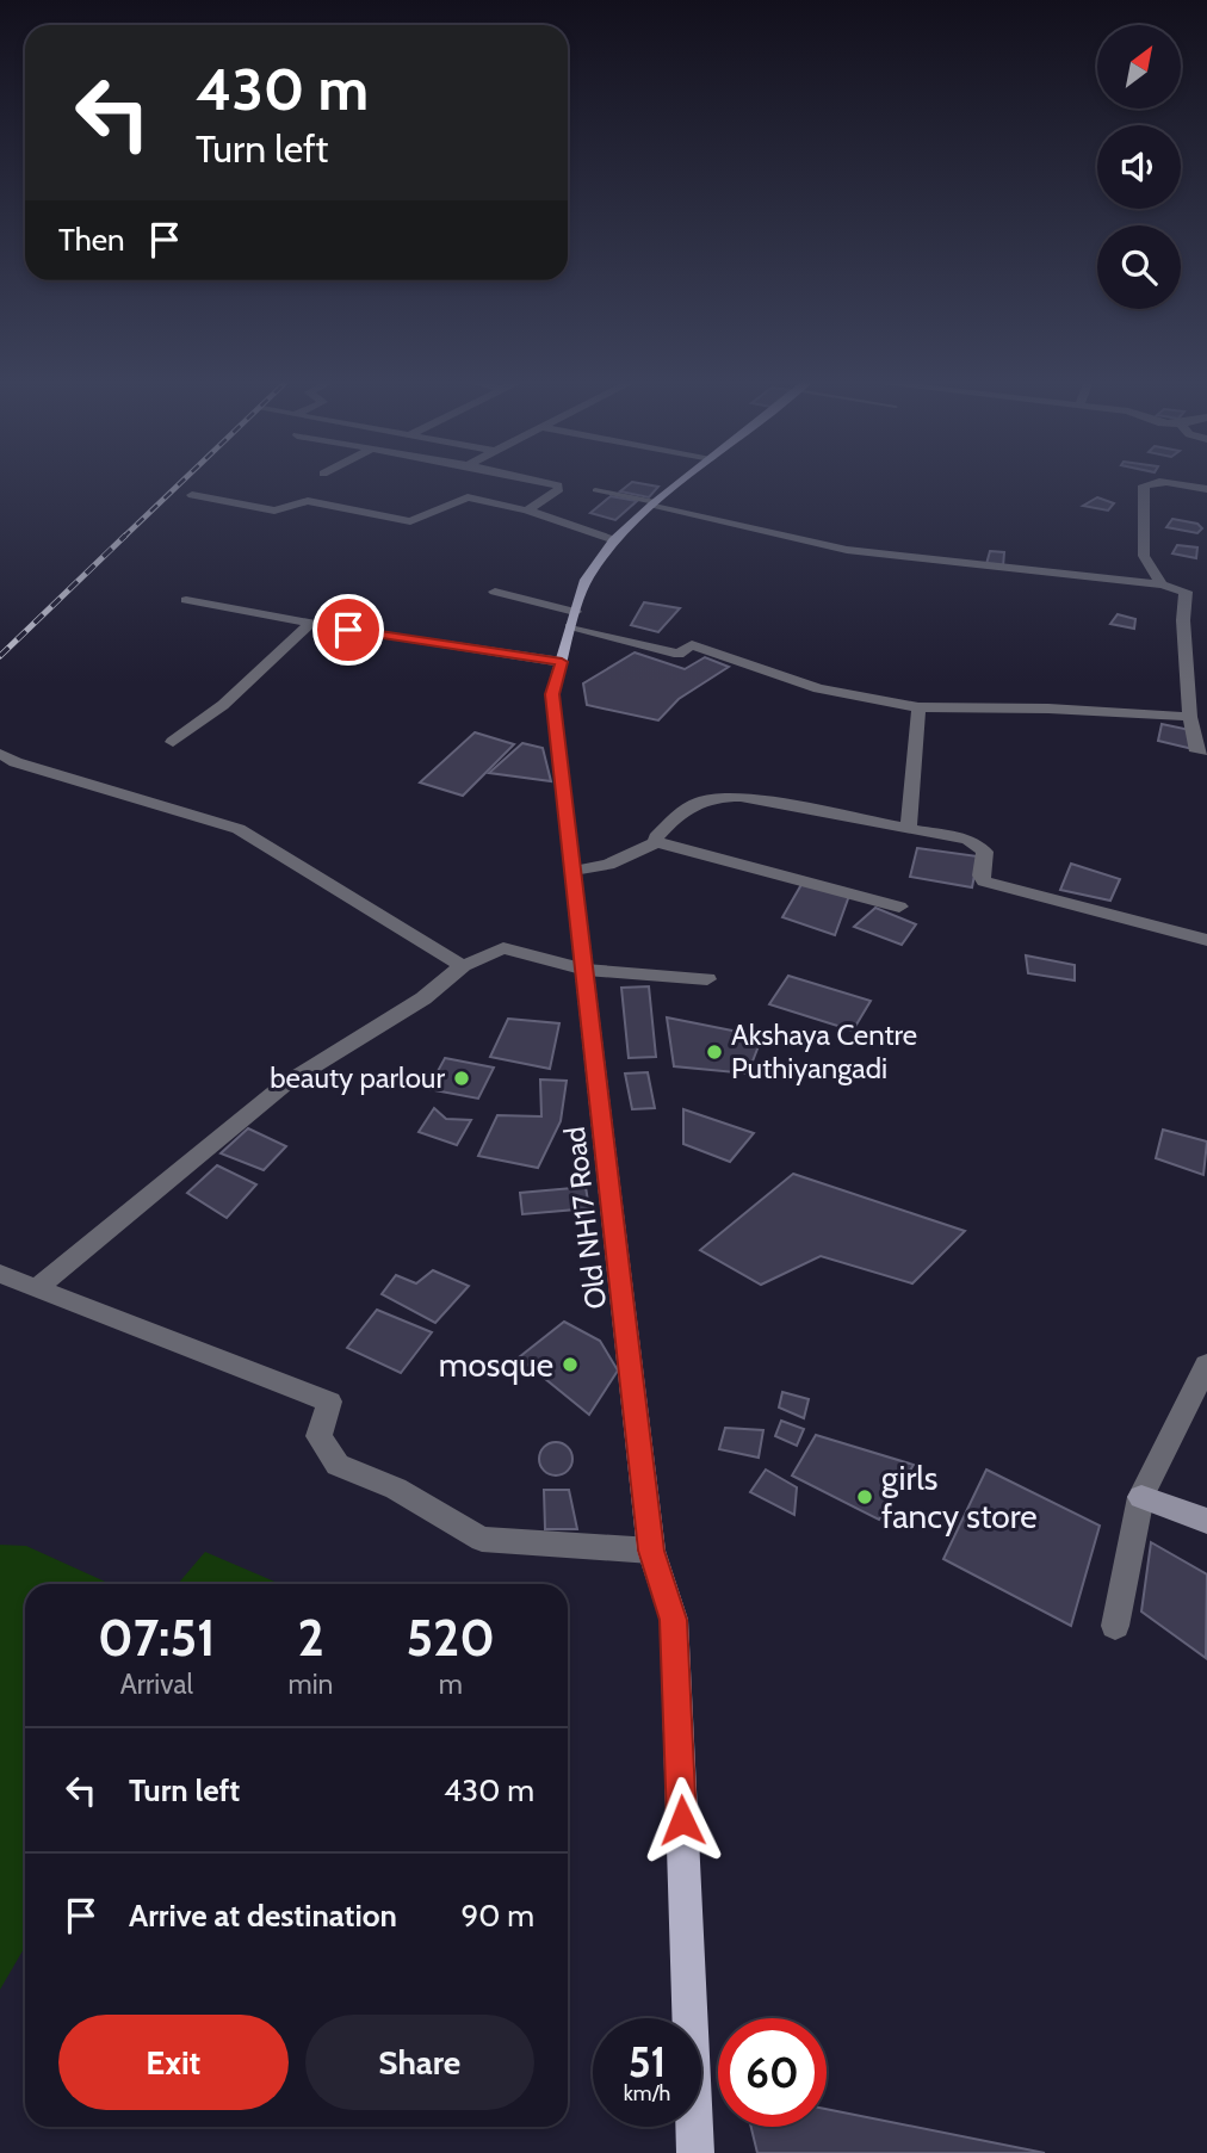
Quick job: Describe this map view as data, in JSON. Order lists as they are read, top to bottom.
{
  "streets": {
    "main road": ["Old NH17 Road"]
  },
  "places": [
    "Akshaya Centre Puthiyangadi",
    "beauty parlour",
    "mosque",
    "girls fancy store"
  ],
  "north": "top right",
  "page": {
    "turn": ["430 m", "Turn left"],
    "then": "Then",
    "eta": [
      "07:51",
      "Arrival",
      "2",
      "min",
      "520",
      "m"
    ],
    "list": [
      {
        "name": "Turn left",
        "value": "430 m"
      },
      {
        "name": "Arrive at destination",
        "value": "90 m"
      }
    ],
    "buttons": ["Exit", "Share"],
    "speed": "51 km/h",
    "limit": "60"
  }
}
